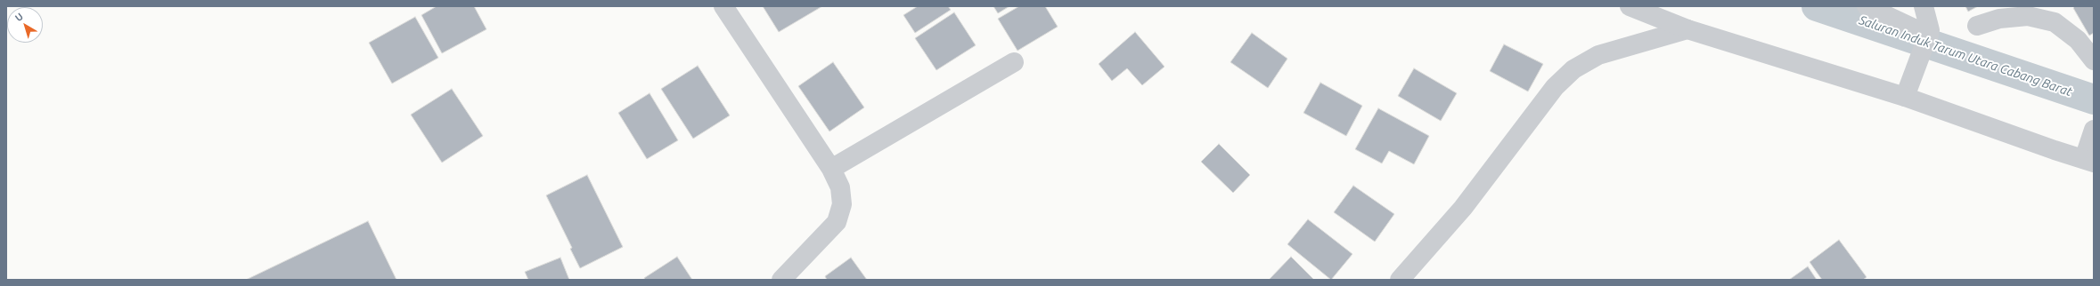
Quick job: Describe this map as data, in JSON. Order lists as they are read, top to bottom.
{
  "water": ["Saluran Induk Tarum Utara Cabang Barat"],
  "north": "top left"
}
